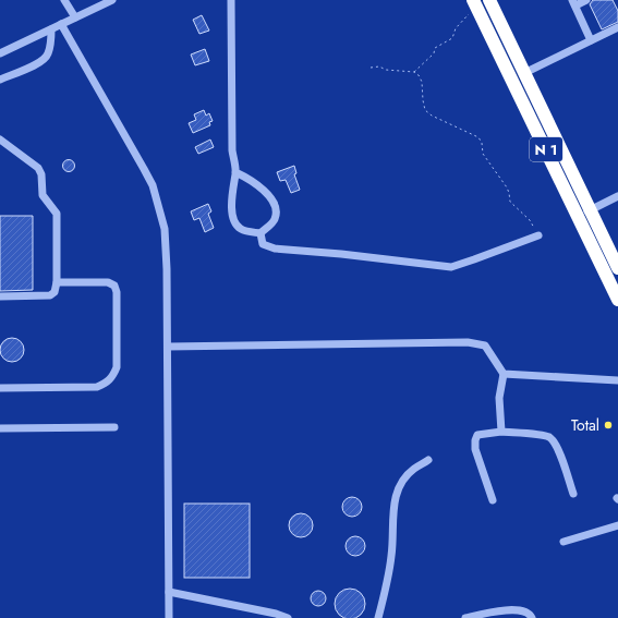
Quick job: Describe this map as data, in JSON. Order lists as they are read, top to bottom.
{
  "streets": {
    "highway": ["N 1"]
  },
  "places": ["Total"]
}
